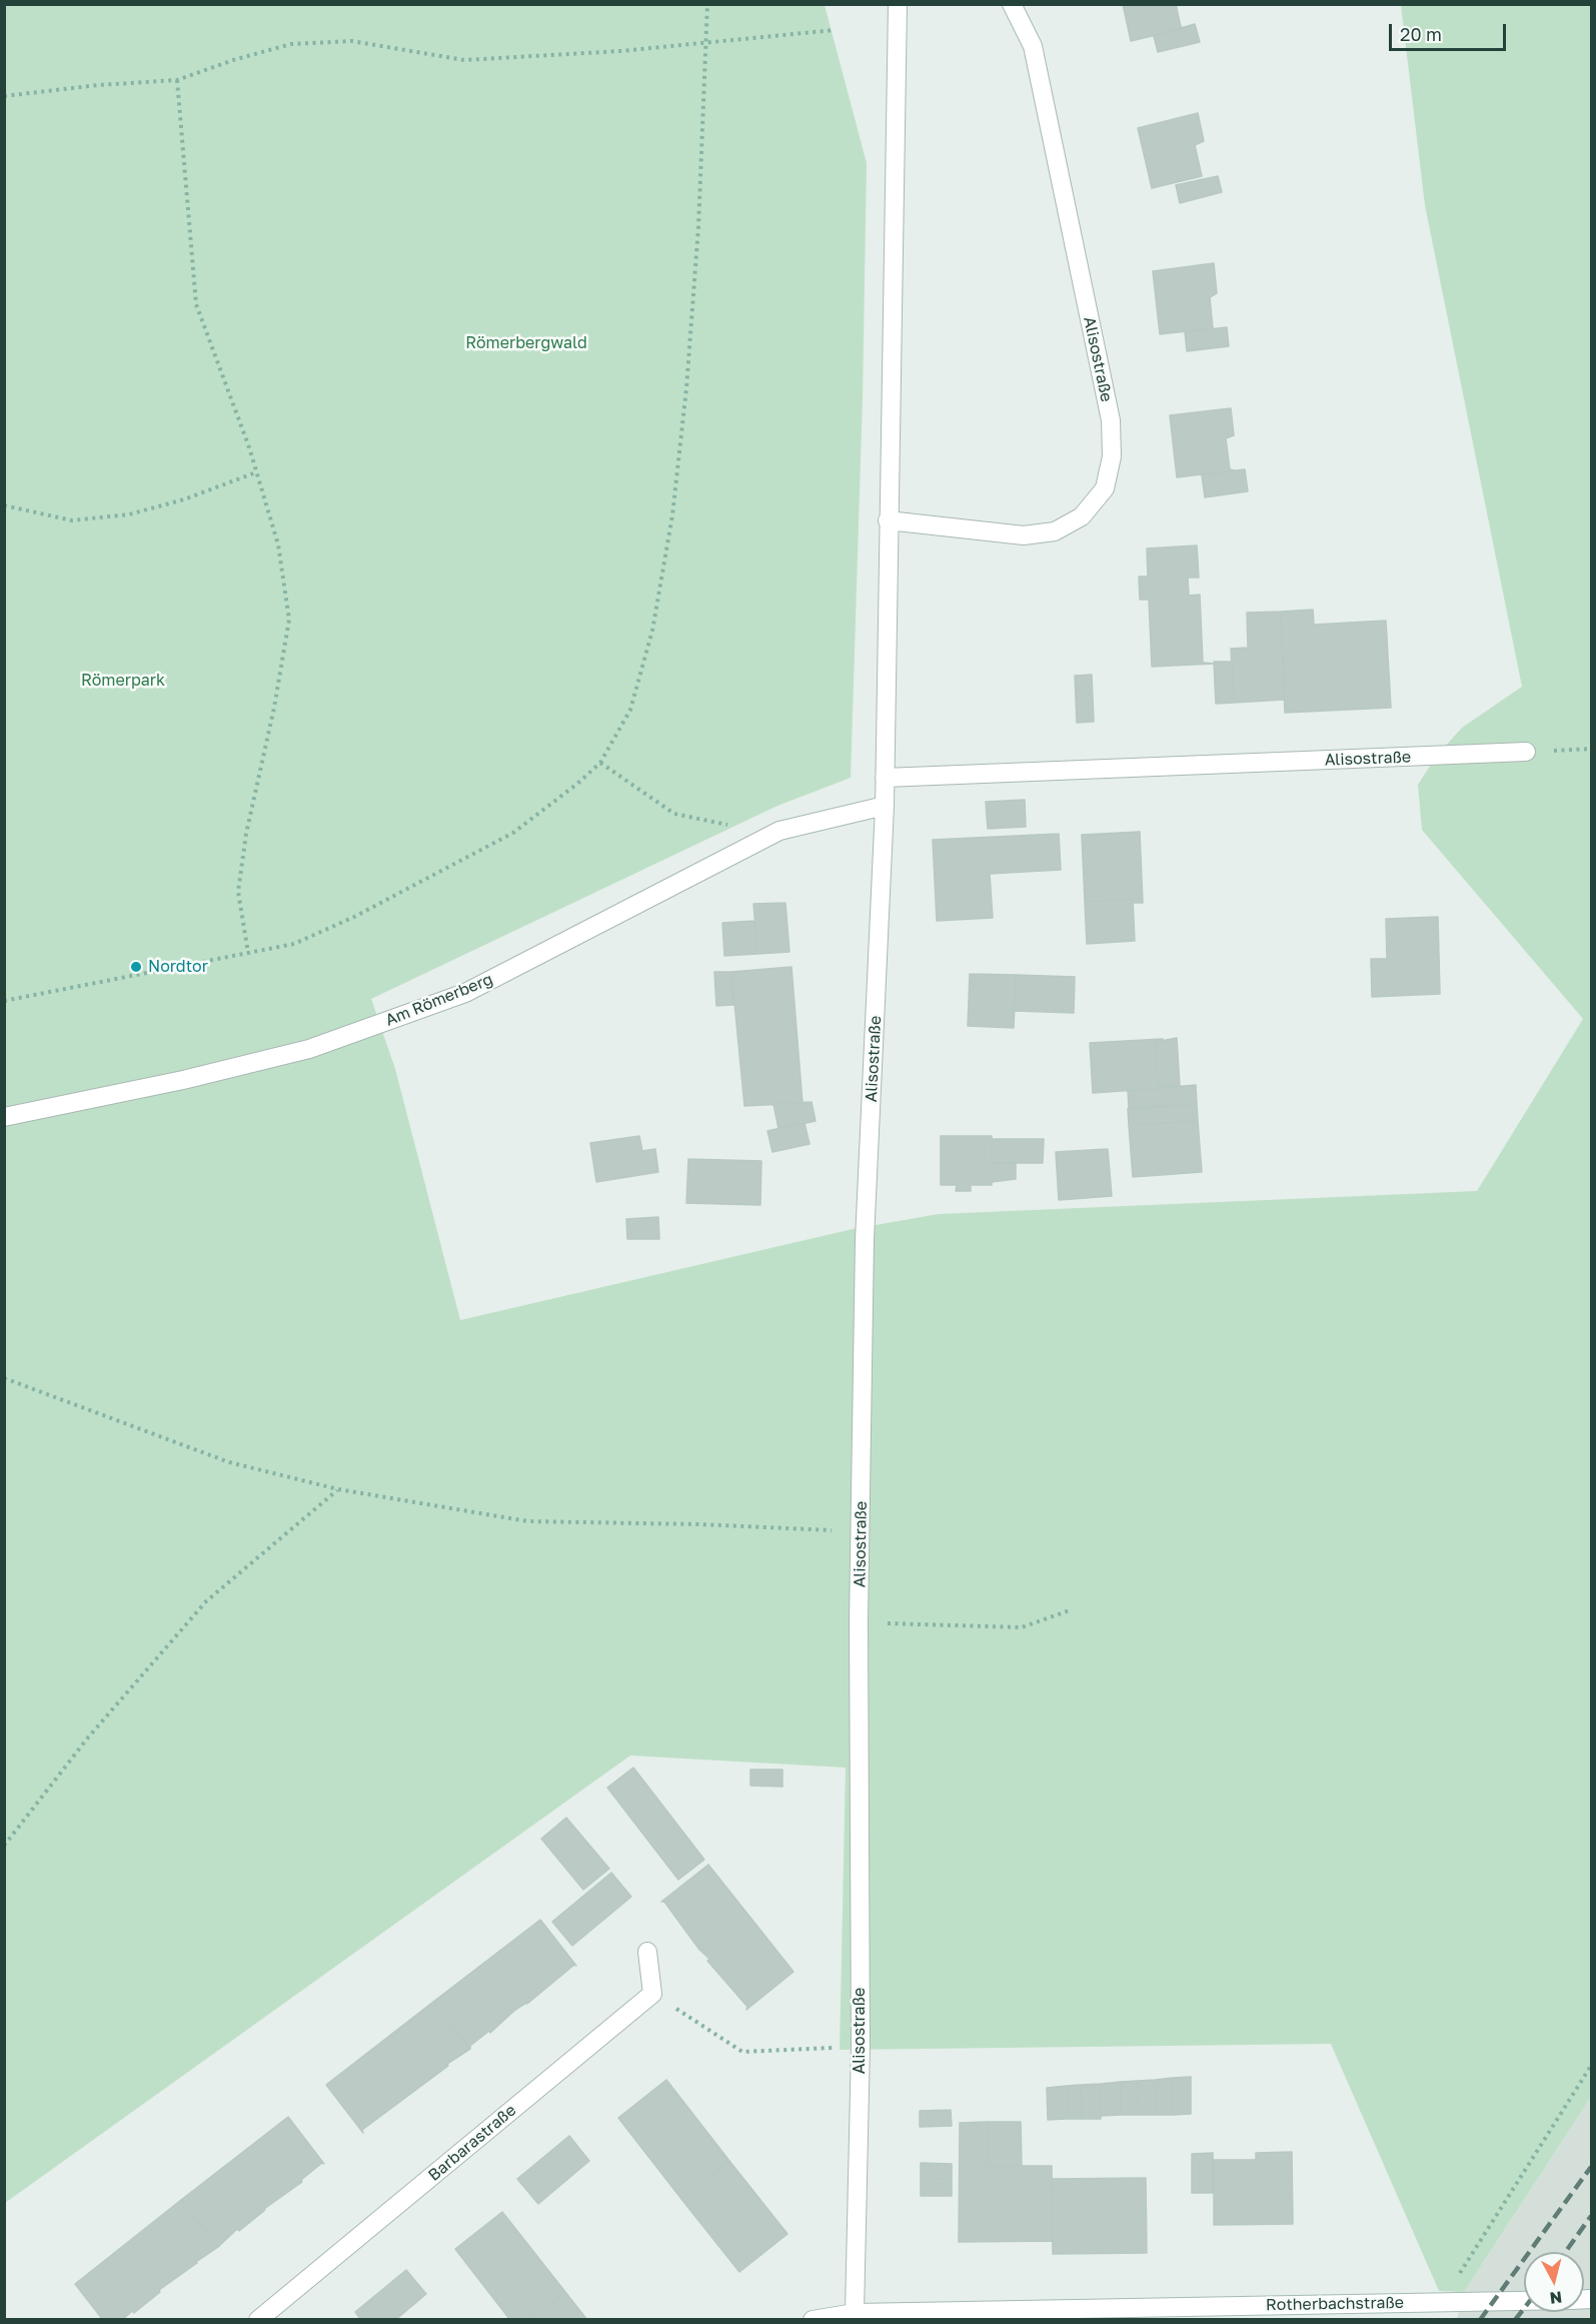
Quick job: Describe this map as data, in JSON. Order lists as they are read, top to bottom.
{
  "streets": {
    "street": [
      "Alisostraße",
      "Am Römerberg",
      "Barbarastraße",
      "Rotherbachstraße"
    ]
  },
  "crossings": [
    ["Alisostraße", "Am Römerberg"],
    ["Alisostraße", "Rotherbachstraße"]
  ],
  "parks": ["Römerbergwald", "Römerpark"],
  "places": ["Nordtor"],
  "scale_bar": "20 m",
  "north": "bottom"
}
